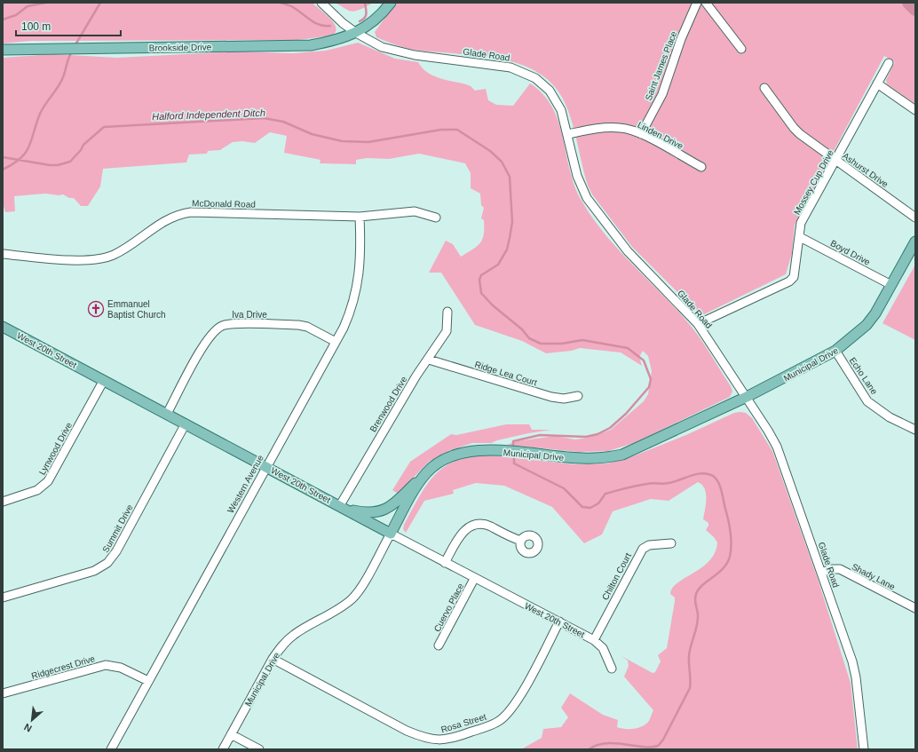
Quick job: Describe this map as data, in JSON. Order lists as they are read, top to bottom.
{
  "streets": {
    "main road": ["Brookside Drive", "West 20th Street", "Municipal Drive"],
    "street": [
      "Glade Road",
      "Saint James Place",
      "Linden Drive",
      "Ashurst Drive",
      "Mossey Cup Drive",
      "McDonald Road",
      "Boyd Drive",
      "Iva Drive",
      "Ridge Lea Court",
      "Echo Lane",
      "Brenwood Drive",
      "Lynwood Drive",
      "Western Avenue",
      "Summit Drive",
      "Chilton Court",
      "Shady Lane",
      "Cuervo Place",
      "Ridgecrest Drive",
      "Rosa Street"
    ]
  },
  "crossings": [
    ["Brookside Drive", "Glade Road"],
    ["Glade Road", "Linden Drive"],
    ["Glade Road", "Mossey Cup Drive"],
    ["Glade Road", "Municipal Drive"],
    ["Glade Road", "Shady Lane"],
    ["Saint James Place", "Linden Drive"],
    ["Ashurst Drive", "Mossey Cup Drive"],
    ["Mossey Cup Drive", "Boyd Drive"],
    ["McDonald Road", "Western Avenue"],
    ["Boyd Drive", "Municipal Drive"],
    ["Iva Drive", "West 20th Street"],
    ["Iva Drive", "Western Avenue"],
    ["West 20th Street", "Municipal Drive"],
    ["West 20th Street", "Brenwood Drive"],
    ["West 20th Street", "Lynwood Drive"],
    ["West 20th Street", "Western Avenue"],
    ["West 20th Street", "Summit Drive"],
    ["West 20th Street", "Chilton Court"],
    ["West 20th Street", "Cuervo Place"],
    ["West 20th Street", "Rosa Street"],
    ["Municipal Drive", "Echo Lane"],
    ["Municipal Drive", "Rosa Street"],
    ["Ridge Lea Court", "Brenwood Drive"],
    ["Western Avenue", "Ridgecrest Drive"]
  ],
  "water": ["Halford Independent Ditch"],
  "places": {
    "church": ["Emmanuel Baptist Church"]
  },
  "scale_bar": "100 m",
  "north": "bottom left"
}
